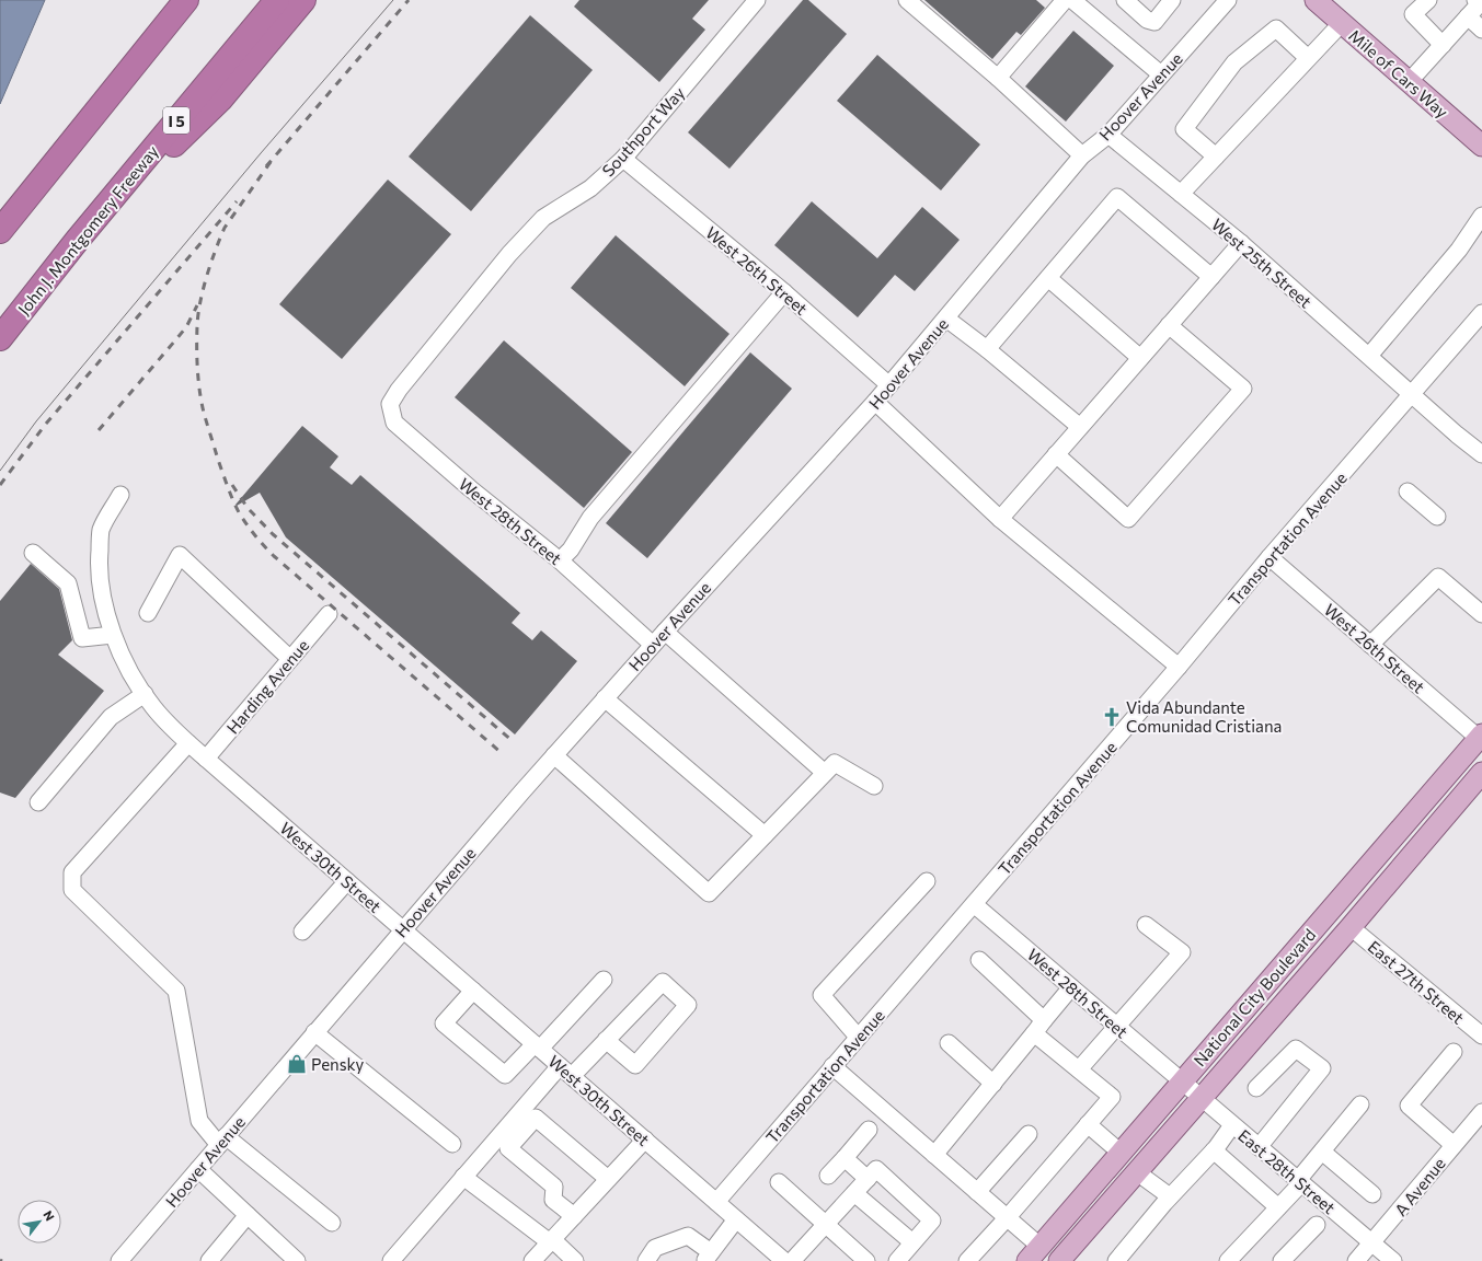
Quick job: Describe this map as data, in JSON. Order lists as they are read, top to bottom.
{
  "streets": {
    "highway": ["I 5", "John J. Montgomery Freeway"],
    "main road": ["Mile of Cars Way", "National City Boulevard"],
    "street": [
      "Hoover Avenue",
      "Southport Way",
      "West 25th Street",
      "West 26th Street",
      "West 28th Street",
      "Transportation Avenue",
      "Harding Avenue",
      "West 30th Street",
      "East 27th Street",
      "East 28th Street",
      "A Avenue"
    ]
  },
  "crossings": [
    ["Hoover Avenue", "West 25th Street"],
    ["Hoover Avenue", "West 26th Street"],
    ["Hoover Avenue", "West 28th Street"],
    ["Hoover Avenue", "West 30th Street"],
    ["Southport Way", "West 26th Street"],
    ["Southport Way", "West 28th Street"],
    ["West 25th Street", "Transportation Avenue"],
    ["West 26th Street", "Transportation Avenue"],
    ["West 26th Street", "National City Boulevard"],
    ["West 28th Street", "Transportation Avenue"],
    ["West 28th Street", "National City Boulevard"],
    ["West 28th Street", "East 28th Street"],
    ["Transportation Avenue", "West 30th Street"],
    ["Harding Avenue", "West 30th Street"],
    ["East 27th Street", "National City Boulevard"],
    ["National City Boulevard", "East 28th Street"],
    ["East 28th Street", "A Avenue"]
  ],
  "places": {
    "church": ["Vida Abundante Comunidad Cristiana"],
    "shop": ["Pensky"]
  },
  "north": "top right"
}
